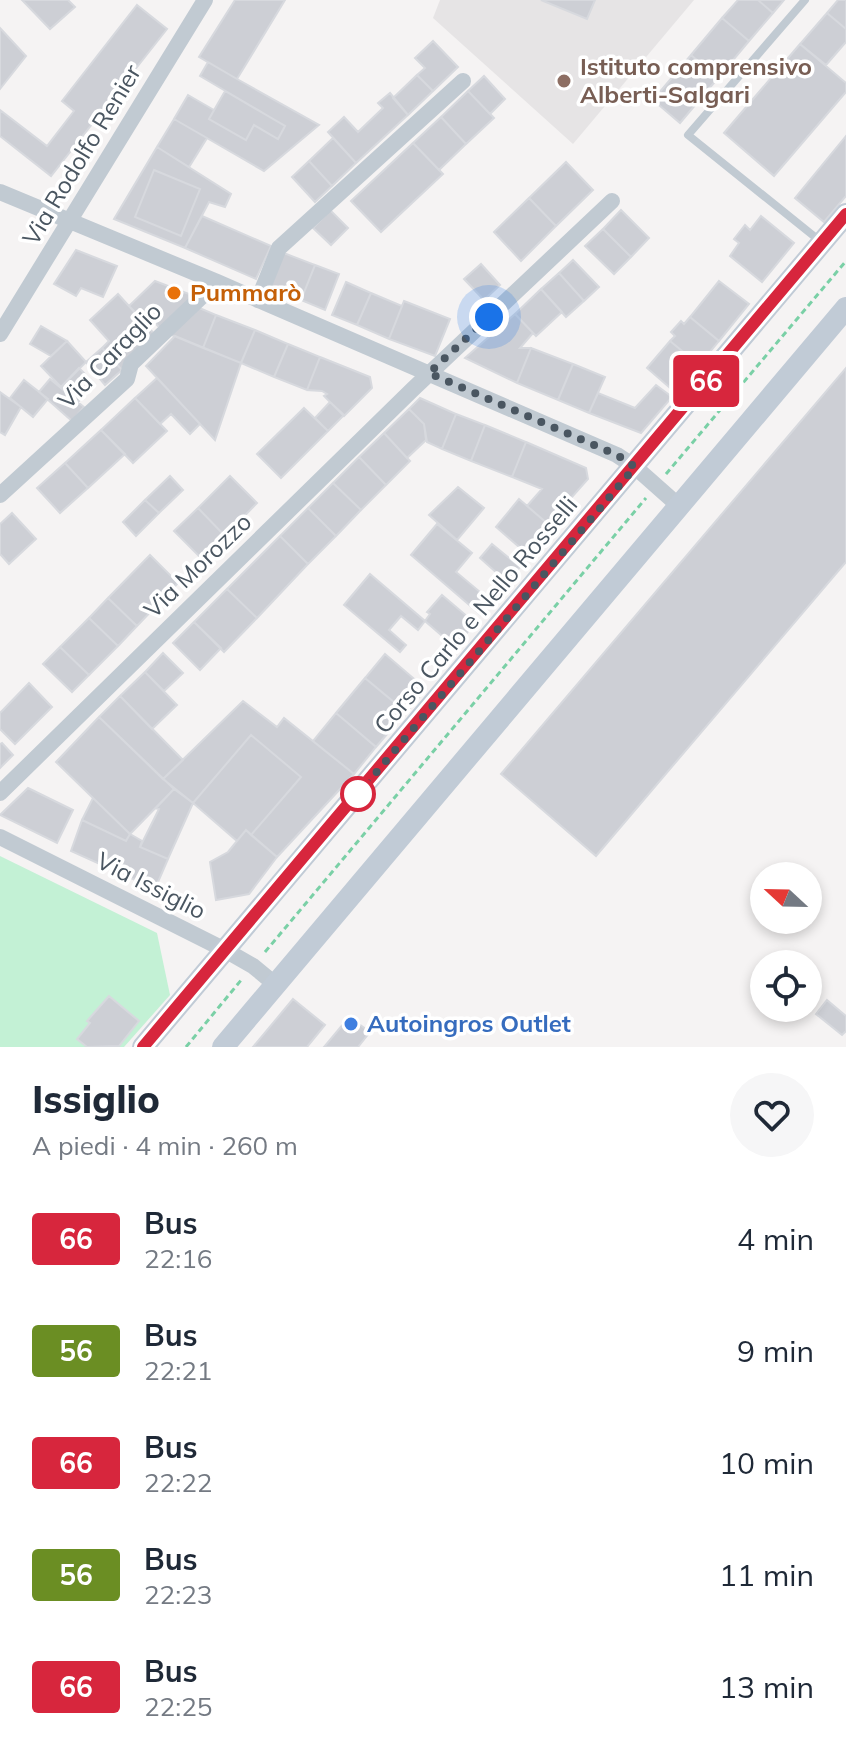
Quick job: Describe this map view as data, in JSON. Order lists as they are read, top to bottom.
{
  "streets": {
    "street": [
      "Via Rodolfo Renier",
      "Via Caraglio",
      "Via Morozzo",
      "Corso Carlo e Nello Rosselli",
      "Via Issiglio"
    ]
  },
  "crossings": [
    ["Corso Carlo e Nello Rosselli", "Via Issiglio"]
  ],
  "places": ["Istituto comprensivo Alberti-Salgari", "Pummarò", "Autoingros Outlet"],
  "lines": ["bus line 66"],
  "north": "left",
  "page": {
    "on_map": "66",
    "heading": ["Issiglio", "A piedi · 4 min · 260 m"],
    "list": [
      {
        "mark": "66",
        "name": "Bus",
        "note": "22:16",
        "value": "4 min"
      },
      {
        "mark": "56",
        "name": "Bus",
        "note": "22:21",
        "value": "9 min"
      },
      {
        "mark": "66",
        "name": "Bus",
        "note": "22:22",
        "value": "10 min"
      },
      {
        "mark": "56",
        "name": "Bus",
        "note": "22:23",
        "value": "11 min"
      },
      {
        "mark": "66",
        "name": "Bus",
        "note": "22:25",
        "value": "13 min"
      }
    ]
  }
}
